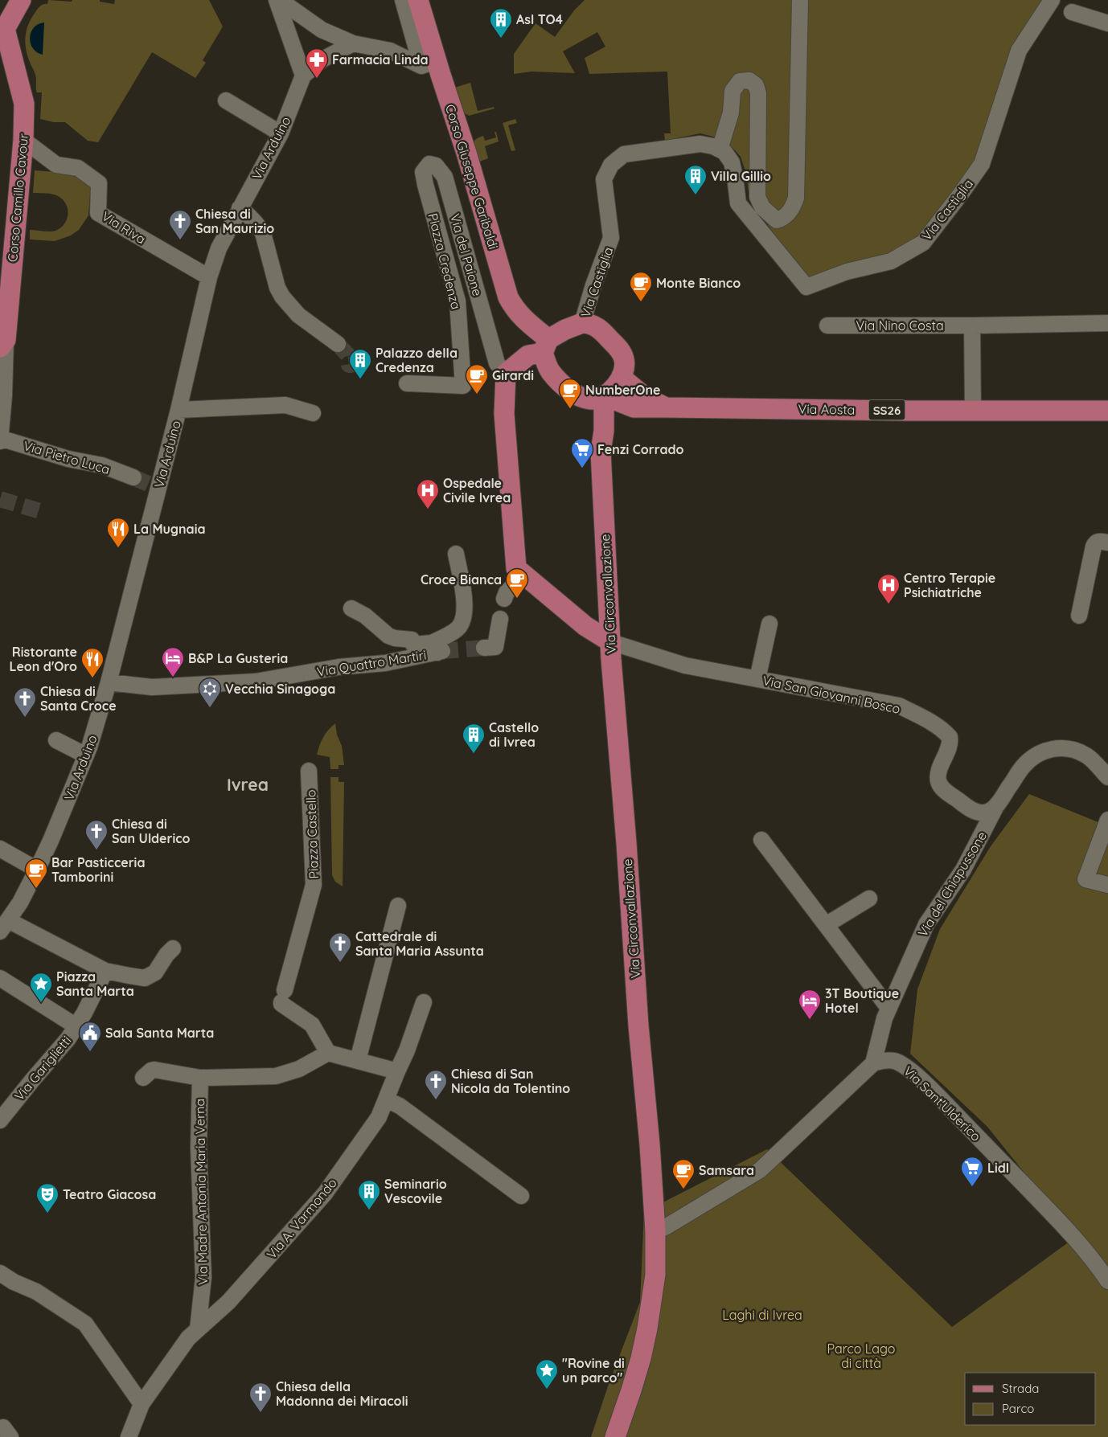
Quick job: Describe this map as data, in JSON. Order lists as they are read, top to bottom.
{
  "streets": {
    "main road": [
      "Corso Giuseppe Garibaldi",
      "Corso Camillo Cavour",
      "Via Aosta",
      "SS26",
      "Via Circonvallazione"
    ],
    "street": [
      "Via Arduino",
      "Via Castiglia",
      "Via Riva",
      "Via del Paione",
      "Piazza Credenza",
      "Via Nino Costa",
      "Via Pietro Luca",
      "Via Quattro Martiri",
      "Via San Giovanni Bosco",
      "Piazza Castello",
      "Via del Chiapussone",
      "Via Gariglietti",
      "Via Sant'Ulderico",
      "Via Madre Antonia Maria Verna",
      "Via A. Varmondo"
    ]
  },
  "crossings": [
    ["Via Arduino", "Via Riva"],
    ["Via Arduino", "Via Quattro Martiri"],
    ["Corso Giuseppe Garibaldi", "Via Castiglia"],
    ["Corso Giuseppe Garibaldi", "Via Aosta"],
    ["Corso Giuseppe Garibaldi", "Via Circonvallazione"],
    ["Corso Camillo Cavour", "Via Riva"],
    ["Corso Camillo Cavour", "Via Pietro Luca"],
    ["Via Castiglia", "Via Aosta"],
    ["Via Castiglia", "Via Circonvallazione"],
    ["Via del Paione", "Piazza Credenza"],
    ["Via Aosta", "SS26"],
    ["Via Aosta", "Via Circonvallazione"],
    ["SS26", "Via Circonvallazione"],
    ["Via Circonvallazione", "Via San Giovanni Bosco"],
    ["Via San Giovanni Bosco", "Via del Chiapussone"],
    ["Via del Chiapussone", "Via Sant'Ulderico"],
    ["Via Madre Antonia Maria Verna", "Via A. Varmondo"]
  ],
  "districts": ["Ivrea"],
  "parks": ["Laghi di Ivrea", "Parco Lago di città"],
  "places": {
    "building": [
      "Asl TO4",
      "Villa Gillio",
      "Palazzo della Credenza",
      "Castello di Ivrea",
      "Seminario Vescovile"
    ],
    "pharmacy": ["Farmacia Linda"],
    "church": [
      "Chiesa di San Maurizio",
      "Chiesa di Santa Croce",
      "Chiesa di San Ulderico",
      "Cattedrale di Santa Maria Assunta",
      "Chiesa di San Nicola da Tolentino",
      "Chiesa della Madonna dei Miracoli"
    ],
    "cafe": [
      "Monte Bianco",
      "Girardi",
      "NumberOne",
      "Croce Bianca",
      "Bar Pasticceria Tamborini",
      "Samsara"
    ],
    "supermarket": ["Fenzi Corrado", "Lidl"],
    "hospital": ["Ospedale Civile Ivrea", "Centro Terapie Psichiatriche"],
    "restaurant": ["La Mugnaia", "Ristorante Leon d'Oro"],
    "hotel": ["B&P La Gusteria", "3T Boutique Hotel"],
    "synagogue": ["Vecchia Sinagoga"],
    "place": ["Piazza Santa Marta", "\"Rovine di un parco\""],
    "public building": ["Sala Santa Marta"],
    "theatre": ["Teatro Giacosa"]
  },
  "legend": ["Strada", "Parco"]
}
